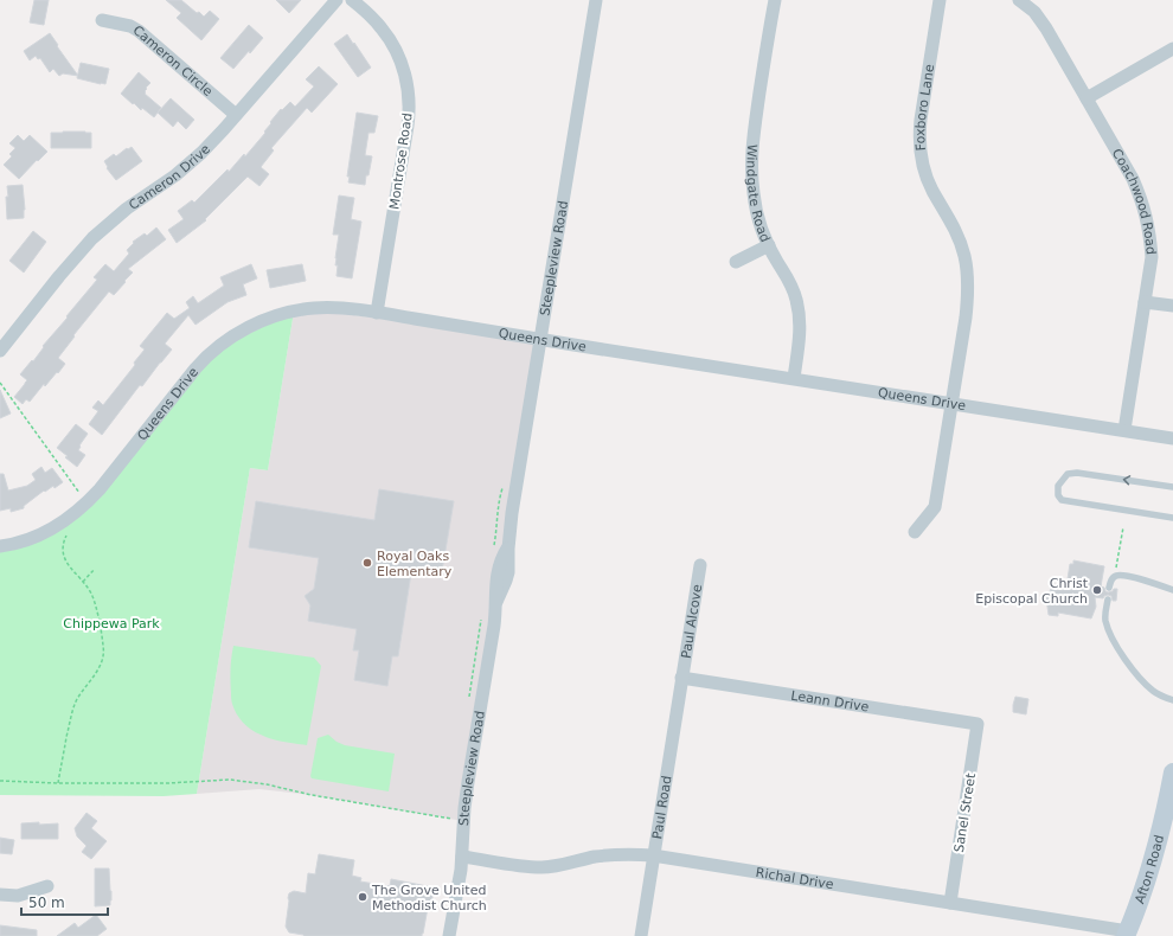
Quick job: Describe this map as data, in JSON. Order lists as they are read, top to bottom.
{
  "streets": {
    "street": [
      "Cameron Circle",
      "Foxboro Lane",
      "Montrose Road",
      "Cameron Drive",
      "Windgate Road",
      "Coachwood Road",
      "Steepleview Road",
      "Queens Drive",
      "Paul Alcove",
      "Leann Drive",
      "Paul Road",
      "Sanel Street",
      "Afton Road",
      "Richal Drive"
    ]
  },
  "crossings": [
    ["Cameron Circle", "Cameron Drive"],
    ["Foxboro Lane", "Queens Drive"],
    ["Montrose Road", "Queens Drive"],
    ["Windgate Road", "Queens Drive"],
    ["Coachwood Road", "Queens Drive"],
    ["Steepleview Road", "Queens Drive"],
    ["Steepleview Road", "Richal Drive"],
    ["Paul Alcove", "Leann Drive"],
    ["Paul Alcove", "Paul Road"],
    ["Leann Drive", "Paul Road"],
    ["Leann Drive", "Sanel Street"],
    ["Paul Road", "Richal Drive"],
    ["Sanel Street", "Richal Drive"],
    ["Afton Road", "Richal Drive"]
  ],
  "parks": ["Chippewa Park"],
  "places": ["Royal Oaks Elementary", "Christ Episcopal Church", "The Grove United Methodist Church"],
  "scale_bar": "50 m"
}
